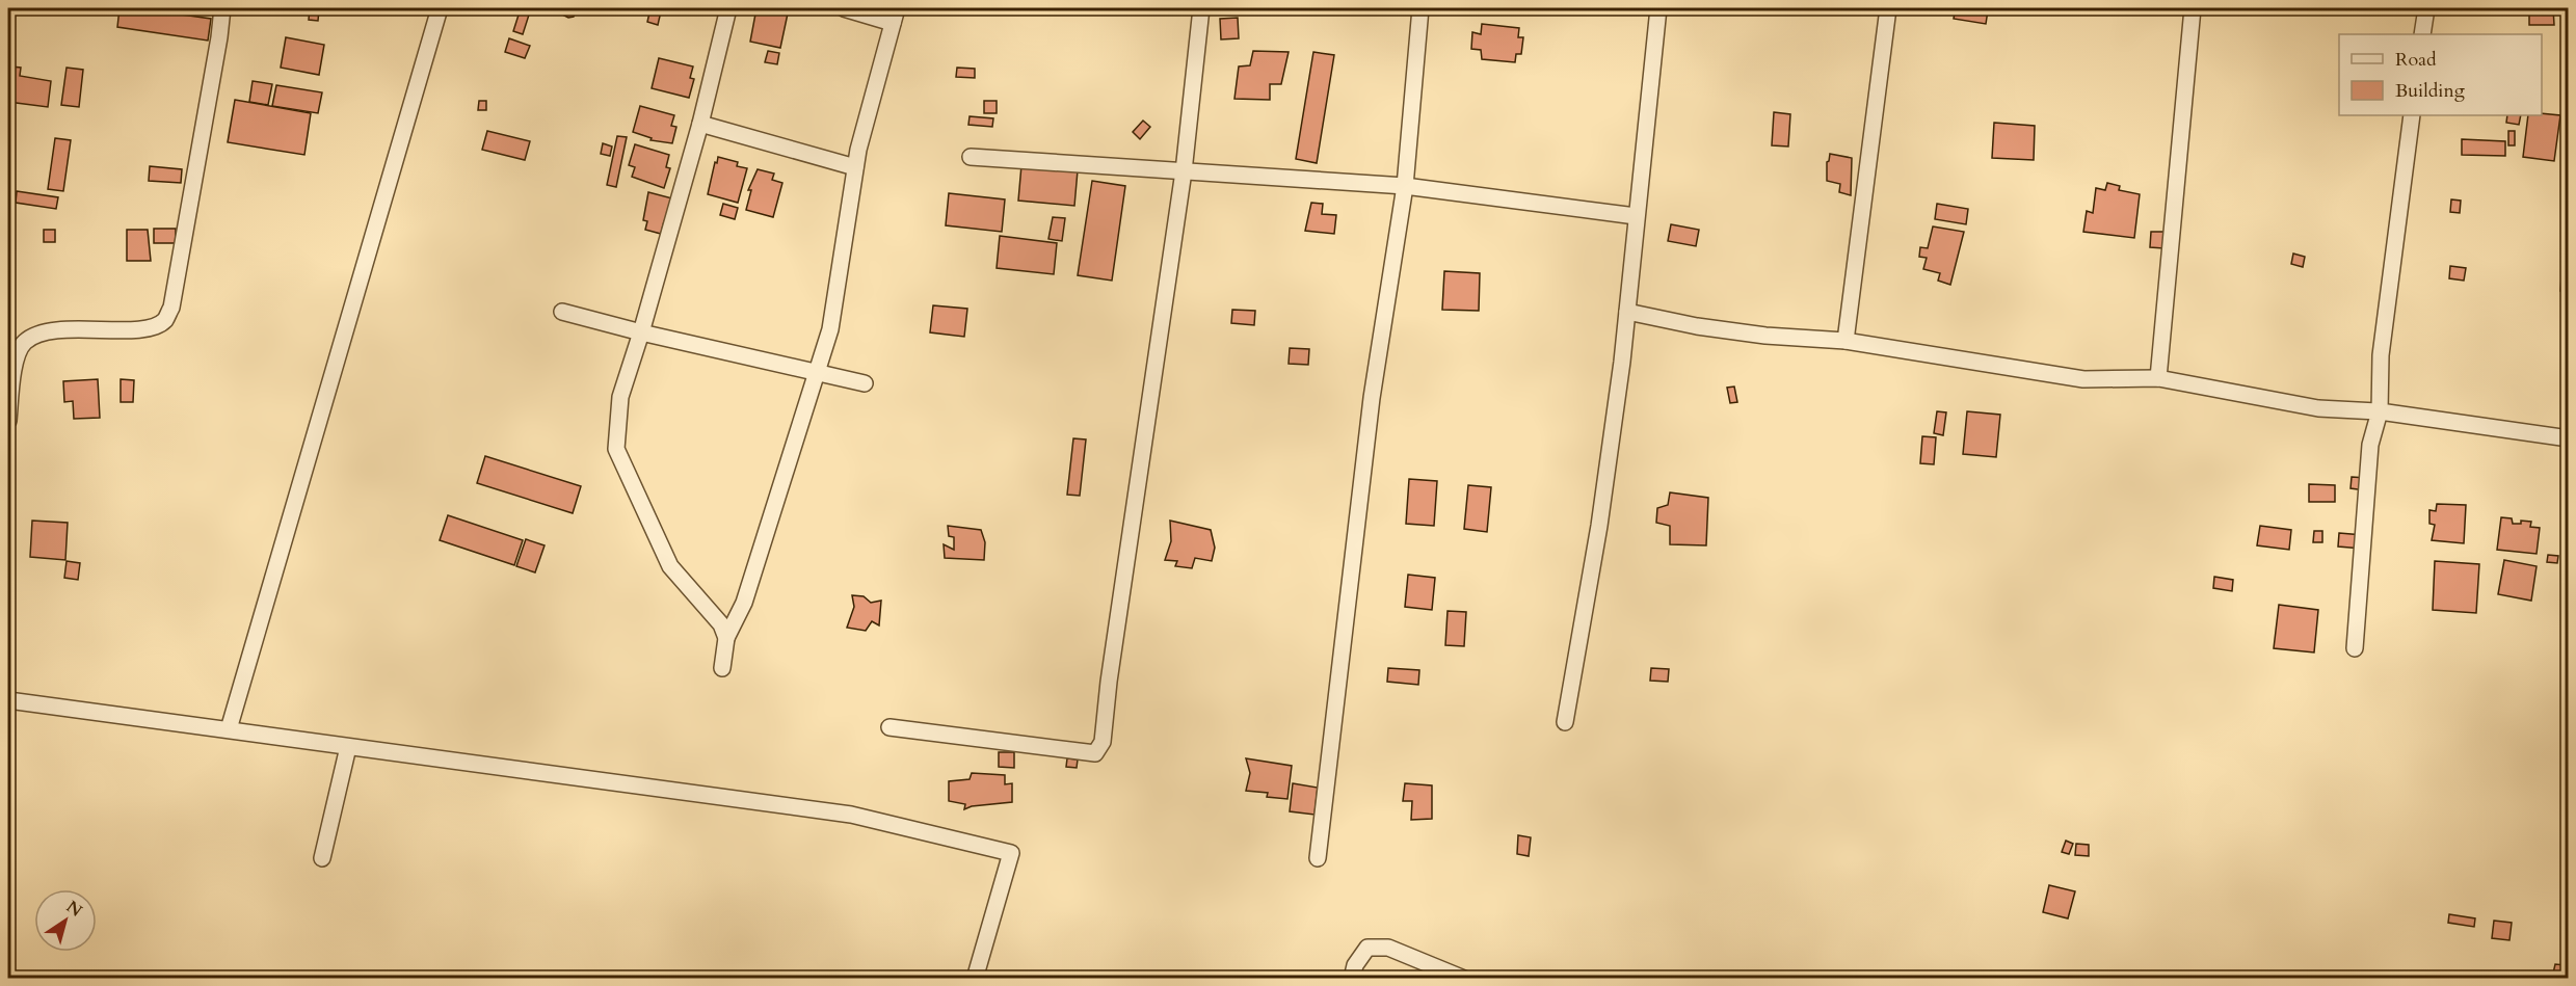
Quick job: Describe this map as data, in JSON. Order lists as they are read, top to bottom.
{
  "legend": ["Road", "Building"],
  "north": "top right"
}
